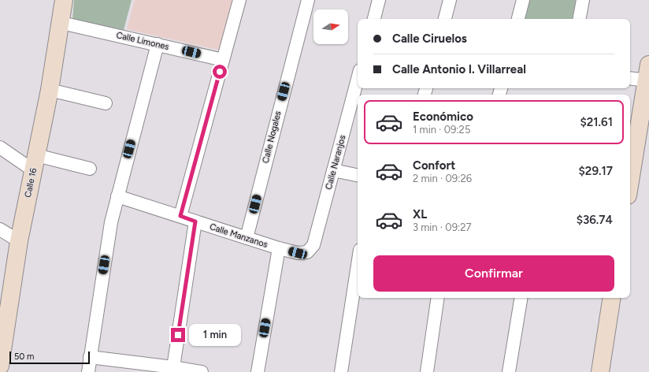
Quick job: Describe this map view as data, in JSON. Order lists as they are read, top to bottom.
{
  "streets": {
    "street": [
      "Calle Limones",
      "Calle Nogales",
      "Calle Naranjos",
      "Calle 16",
      "Calle Manzanos"
    ]
  },
  "crossings": [
    ["Calle Limones", "Calle 16"],
    ["Calle Nogales", "Calle Manzanos"],
    ["Calle Naranjos", "Calle Manzanos"]
  ],
  "scale_bar": "50 m",
  "north": "right",
  "page": {
    "banner": ["Calle Ciruelos", "Calle Antonio I. Villarreal"],
    "list": [
      {
        "name": "Económico",
        "note": "1 min · 09:25",
        "value": "$21.61"
      },
      {
        "name": "Confort",
        "note": "2 min · 09:26",
        "value": "$29.17"
      },
      {
        "name": "XL",
        "note": "3 min · 09:27",
        "value": "$36.74"
      }
    ],
    "buttons": "Confirmar",
    "bubble": "1 min",
    "scale": "50 m"
  }
}
